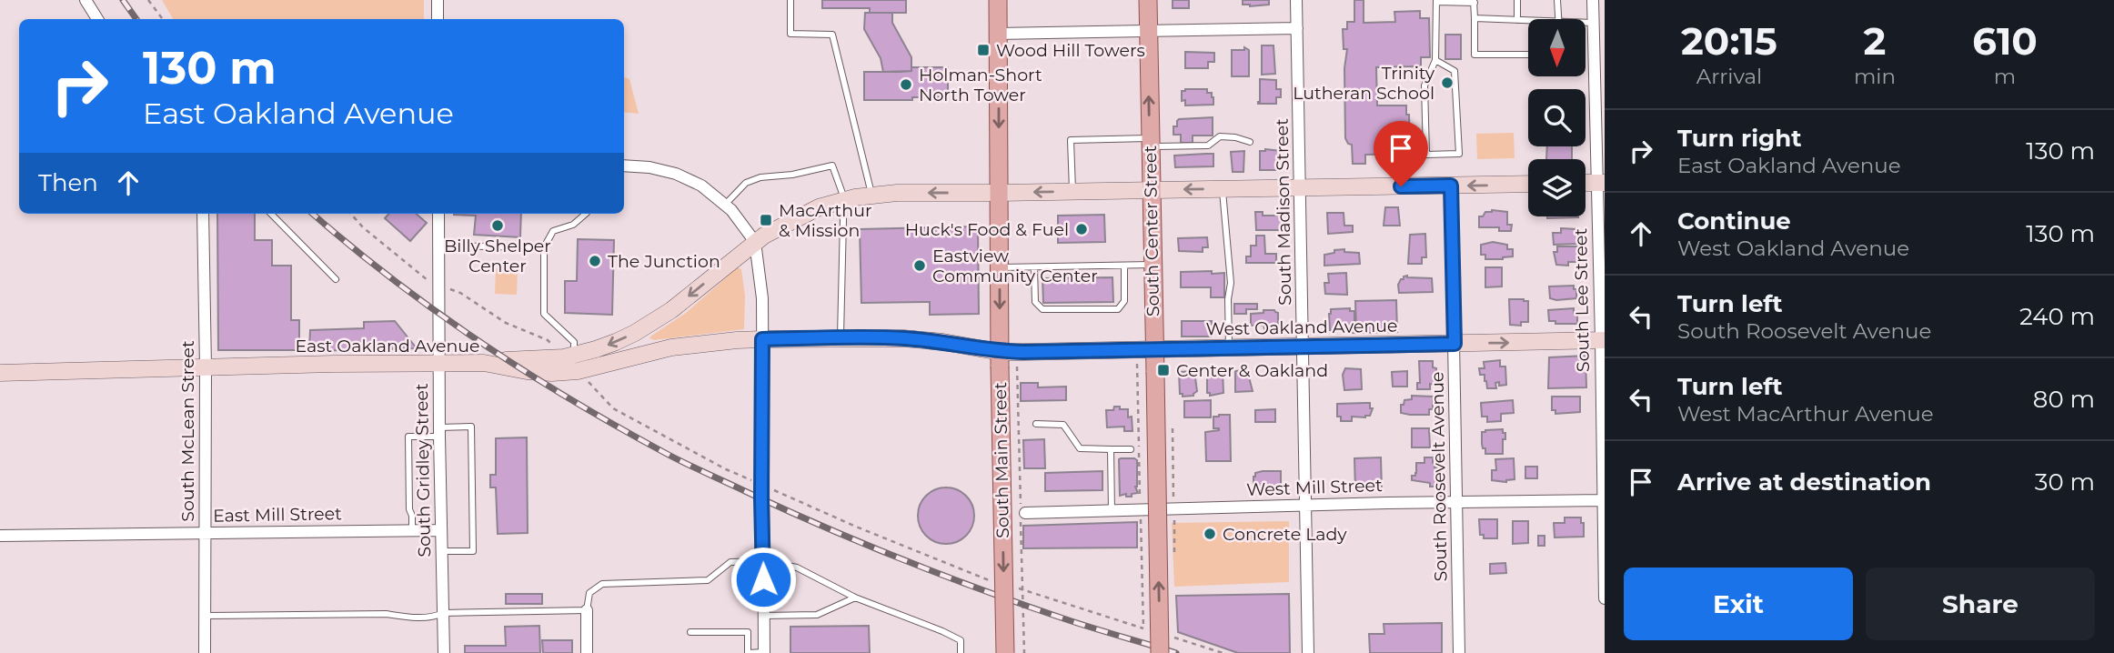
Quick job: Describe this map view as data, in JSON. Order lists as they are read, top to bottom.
{
  "streets": {
    "main road": [
      "South Center Street",
      "West Oakland Avenue",
      "East Oakland Avenue",
      "South Main Street"
    ],
    "street": [
      "South Madison Street",
      "South Lee Street",
      "South McLean Street",
      "South Gridley Street",
      "South Roosevelt Avenue",
      "West Mill Street",
      "East Mill Street"
    ]
  },
  "crossings": [
    ["South Madison Street", "West Oakland Avenue"],
    ["South Madison Street", "West Mill Street"],
    ["South Center Street", "West Oakland Avenue"],
    ["South Lee Street", "West Oakland Avenue"],
    ["South Lee Street", "West Mill Street"],
    ["West Oakland Avenue", "East Oakland Avenue"],
    ["West Oakland Avenue", "South Main Street"],
    ["West Oakland Avenue", "South Roosevelt Avenue"],
    ["East Oakland Avenue", "South McLean Street"],
    ["East Oakland Avenue", "South Main Street"],
    ["East Oakland Avenue", "South Gridley Street"],
    ["South McLean Street", "East Mill Street"],
    ["South Gridley Street", "East Mill Street"],
    ["South Roosevelt Avenue", "West Mill Street"]
  ],
  "one_way": ["South Center Street", "South Main Street"],
  "places": {
    "transit": ["Wood Hill Towers", "MacArthur & Mission", "Center & Oakland"],
    "other": [
      "Trinity Lutheran School",
      "Holman-Short North Tower",
      "Billy Shelper Center",
      "Huck's Food & Fuel",
      "The Junction",
      "Eastview Community Center",
      "Concrete Lady"
    ]
  },
  "north": "bottom",
  "page": {
    "eta": [
      "20:15",
      "Arrival",
      "2",
      "min",
      "610",
      "m"
    ],
    "turn": ["130 m", "East Oakland Avenue"],
    "list": [
      {
        "name": "Turn right",
        "note": "East Oakland Avenue",
        "value": "130 m"
      },
      {
        "name": "Continue",
        "note": "West Oakland Avenue",
        "value": "130 m"
      },
      {
        "name": "Turn left",
        "note": "South Roosevelt Avenue",
        "value": "240 m"
      },
      {
        "name": "Turn left",
        "note": "West MacArthur Avenue",
        "value": "80 m"
      },
      {
        "name": "Arrive at destination",
        "value": "30 m"
      }
    ],
    "then": "Then",
    "buttons": ["Exit", "Share"]
  }
}
